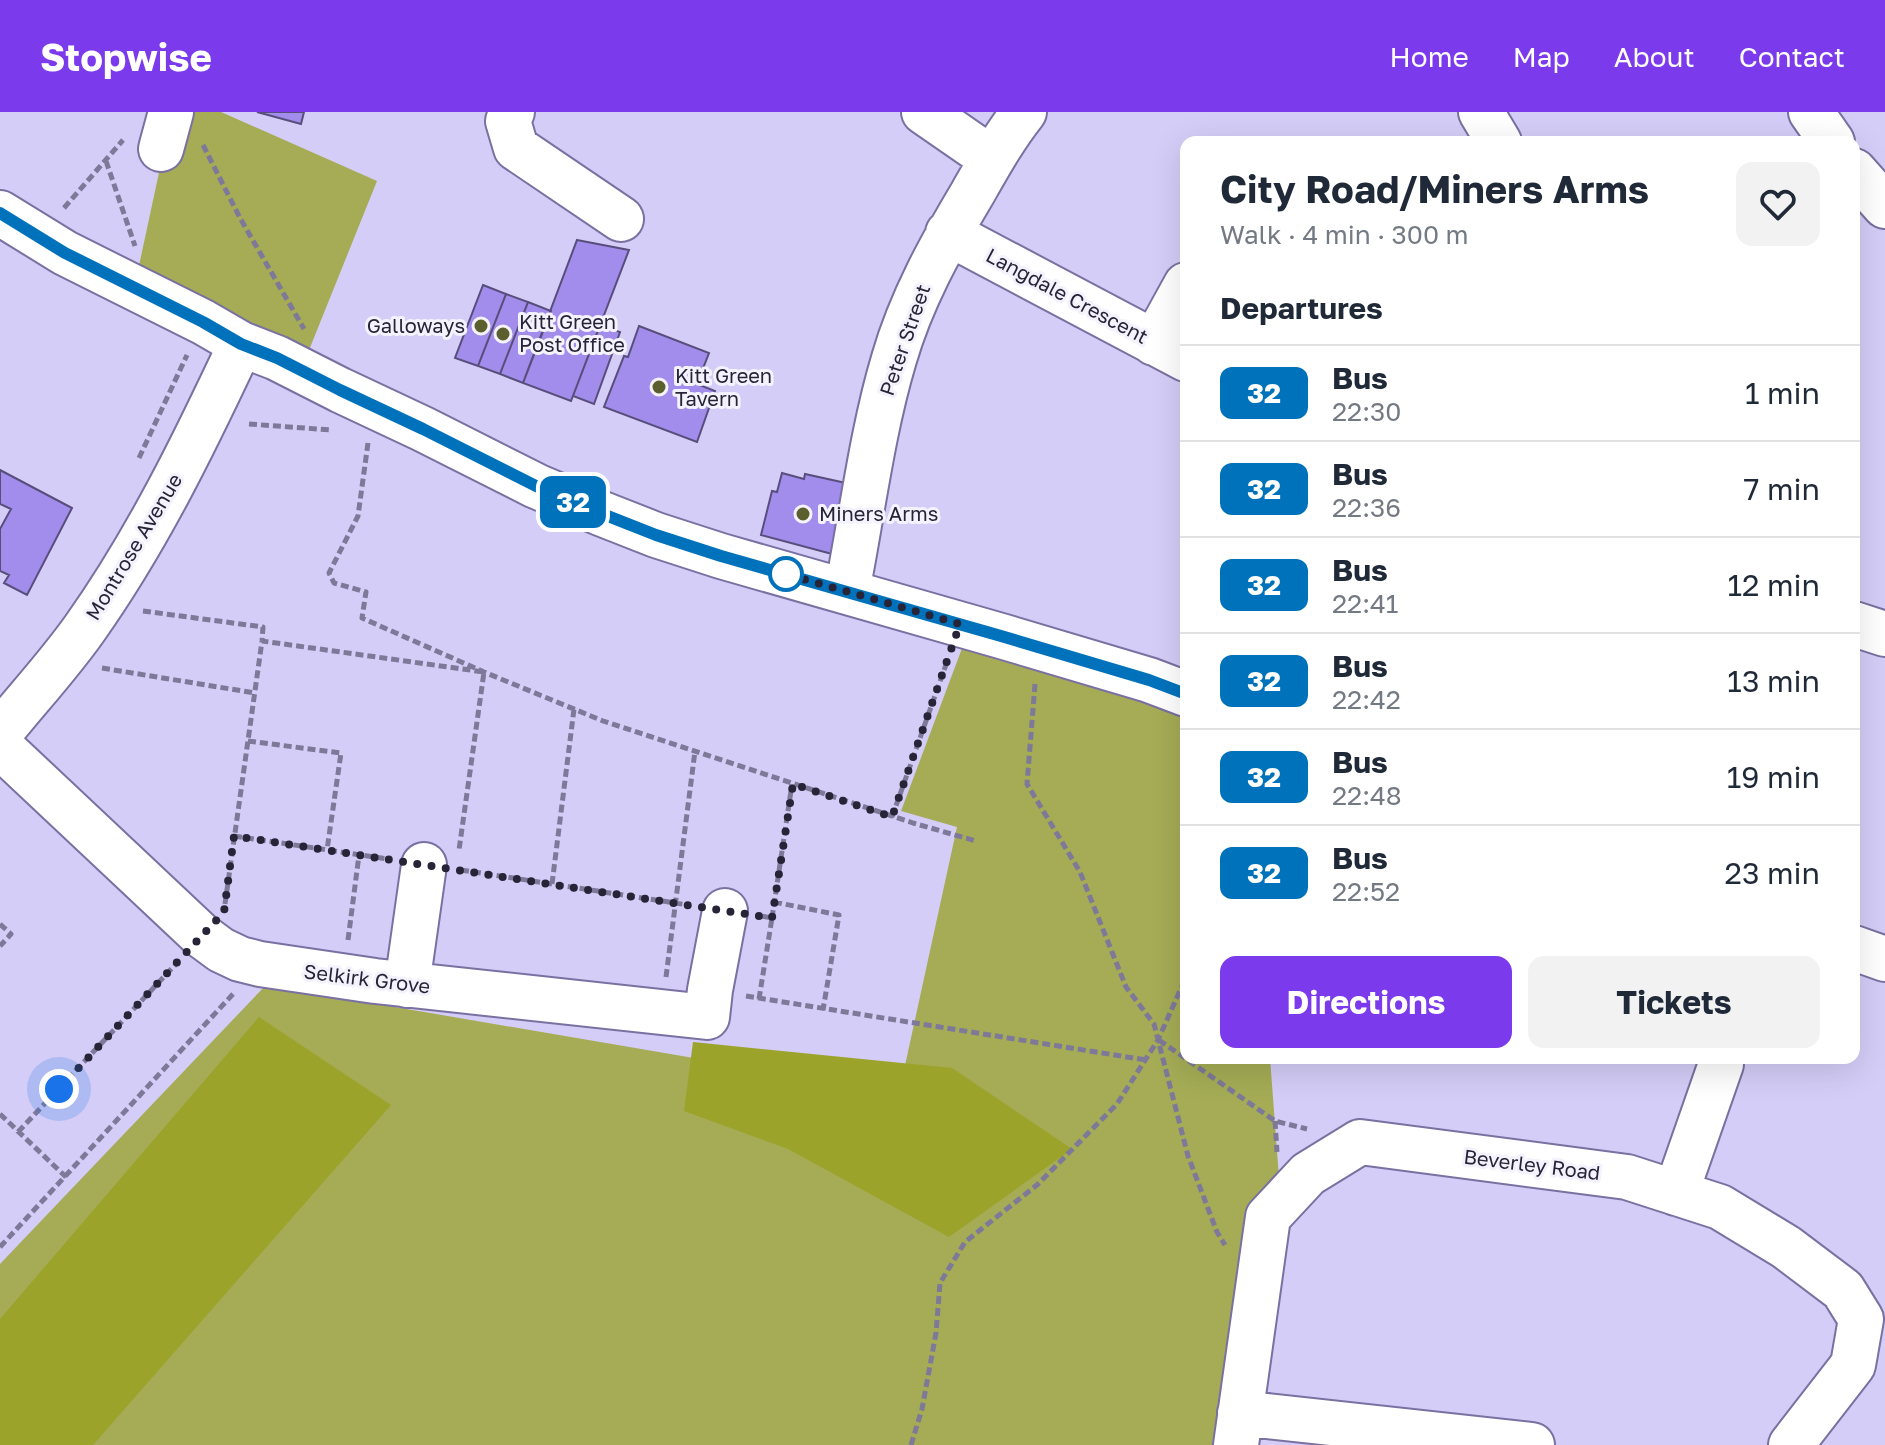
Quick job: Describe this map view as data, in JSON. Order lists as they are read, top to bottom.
{
  "streets": {
    "street": [
      "Langdale Crescent",
      "Peter Street",
      "Montrose Avenue",
      "Selkirk Grove",
      "Beverley Road"
    ]
  },
  "crossings": [
    ["Langdale Crescent", "Peter Street"]
  ],
  "places": [
    "Galloways",
    "Kitt Green Post Office",
    "Kitt Green Tavern",
    "Miners Arms"
  ],
  "lines": ["bus line 32"],
  "page": {
    "header": "Stopwise",
    "nav": [
      "Home",
      "Map",
      "About",
      "Contact"
    ],
    "on_map": "32",
    "heading": [
      ["City Road/Miners Arms", "Walk · 4 min · 300 m"],
      "Departures"
    ],
    "list": [
      {
        "mark": "32",
        "name": "Bus",
        "note": "22:30",
        "value": "1 min"
      },
      {
        "mark": "32",
        "name": "Bus",
        "note": "22:36",
        "value": "7 min"
      },
      {
        "mark": "32",
        "name": "Bus",
        "note": "22:41",
        "value": "12 min"
      },
      {
        "mark": "32",
        "name": "Bus",
        "note": "22:42",
        "value": "13 min"
      },
      {
        "mark": "32",
        "name": "Bus",
        "note": "22:48",
        "value": "19 min"
      },
      {
        "mark": "32",
        "name": "Bus",
        "note": "22:52",
        "value": "23 min"
      }
    ],
    "buttons": ["Directions", "Tickets"]
  }
}
